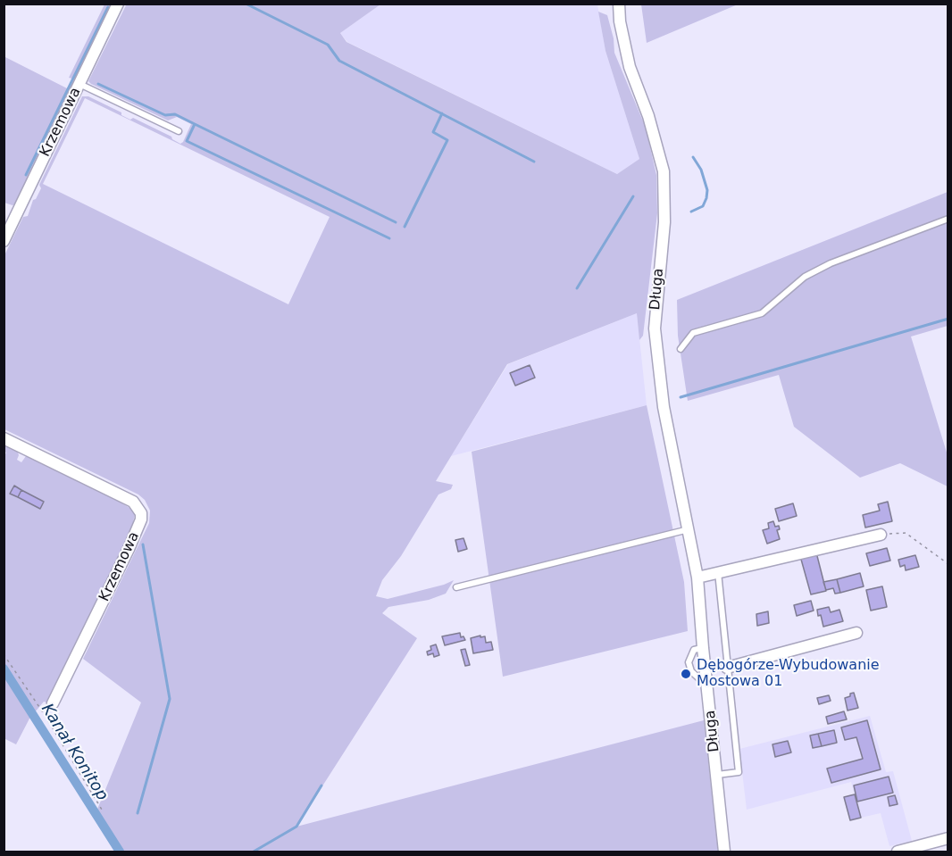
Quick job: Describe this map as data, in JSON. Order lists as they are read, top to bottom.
{
  "streets": {
    "street": ["Krzemowa", "Długa"]
  },
  "water": ["Kanał Konitop"],
  "places": ["Dębogórze-Wybudowanie Mostowa 01"]
}
